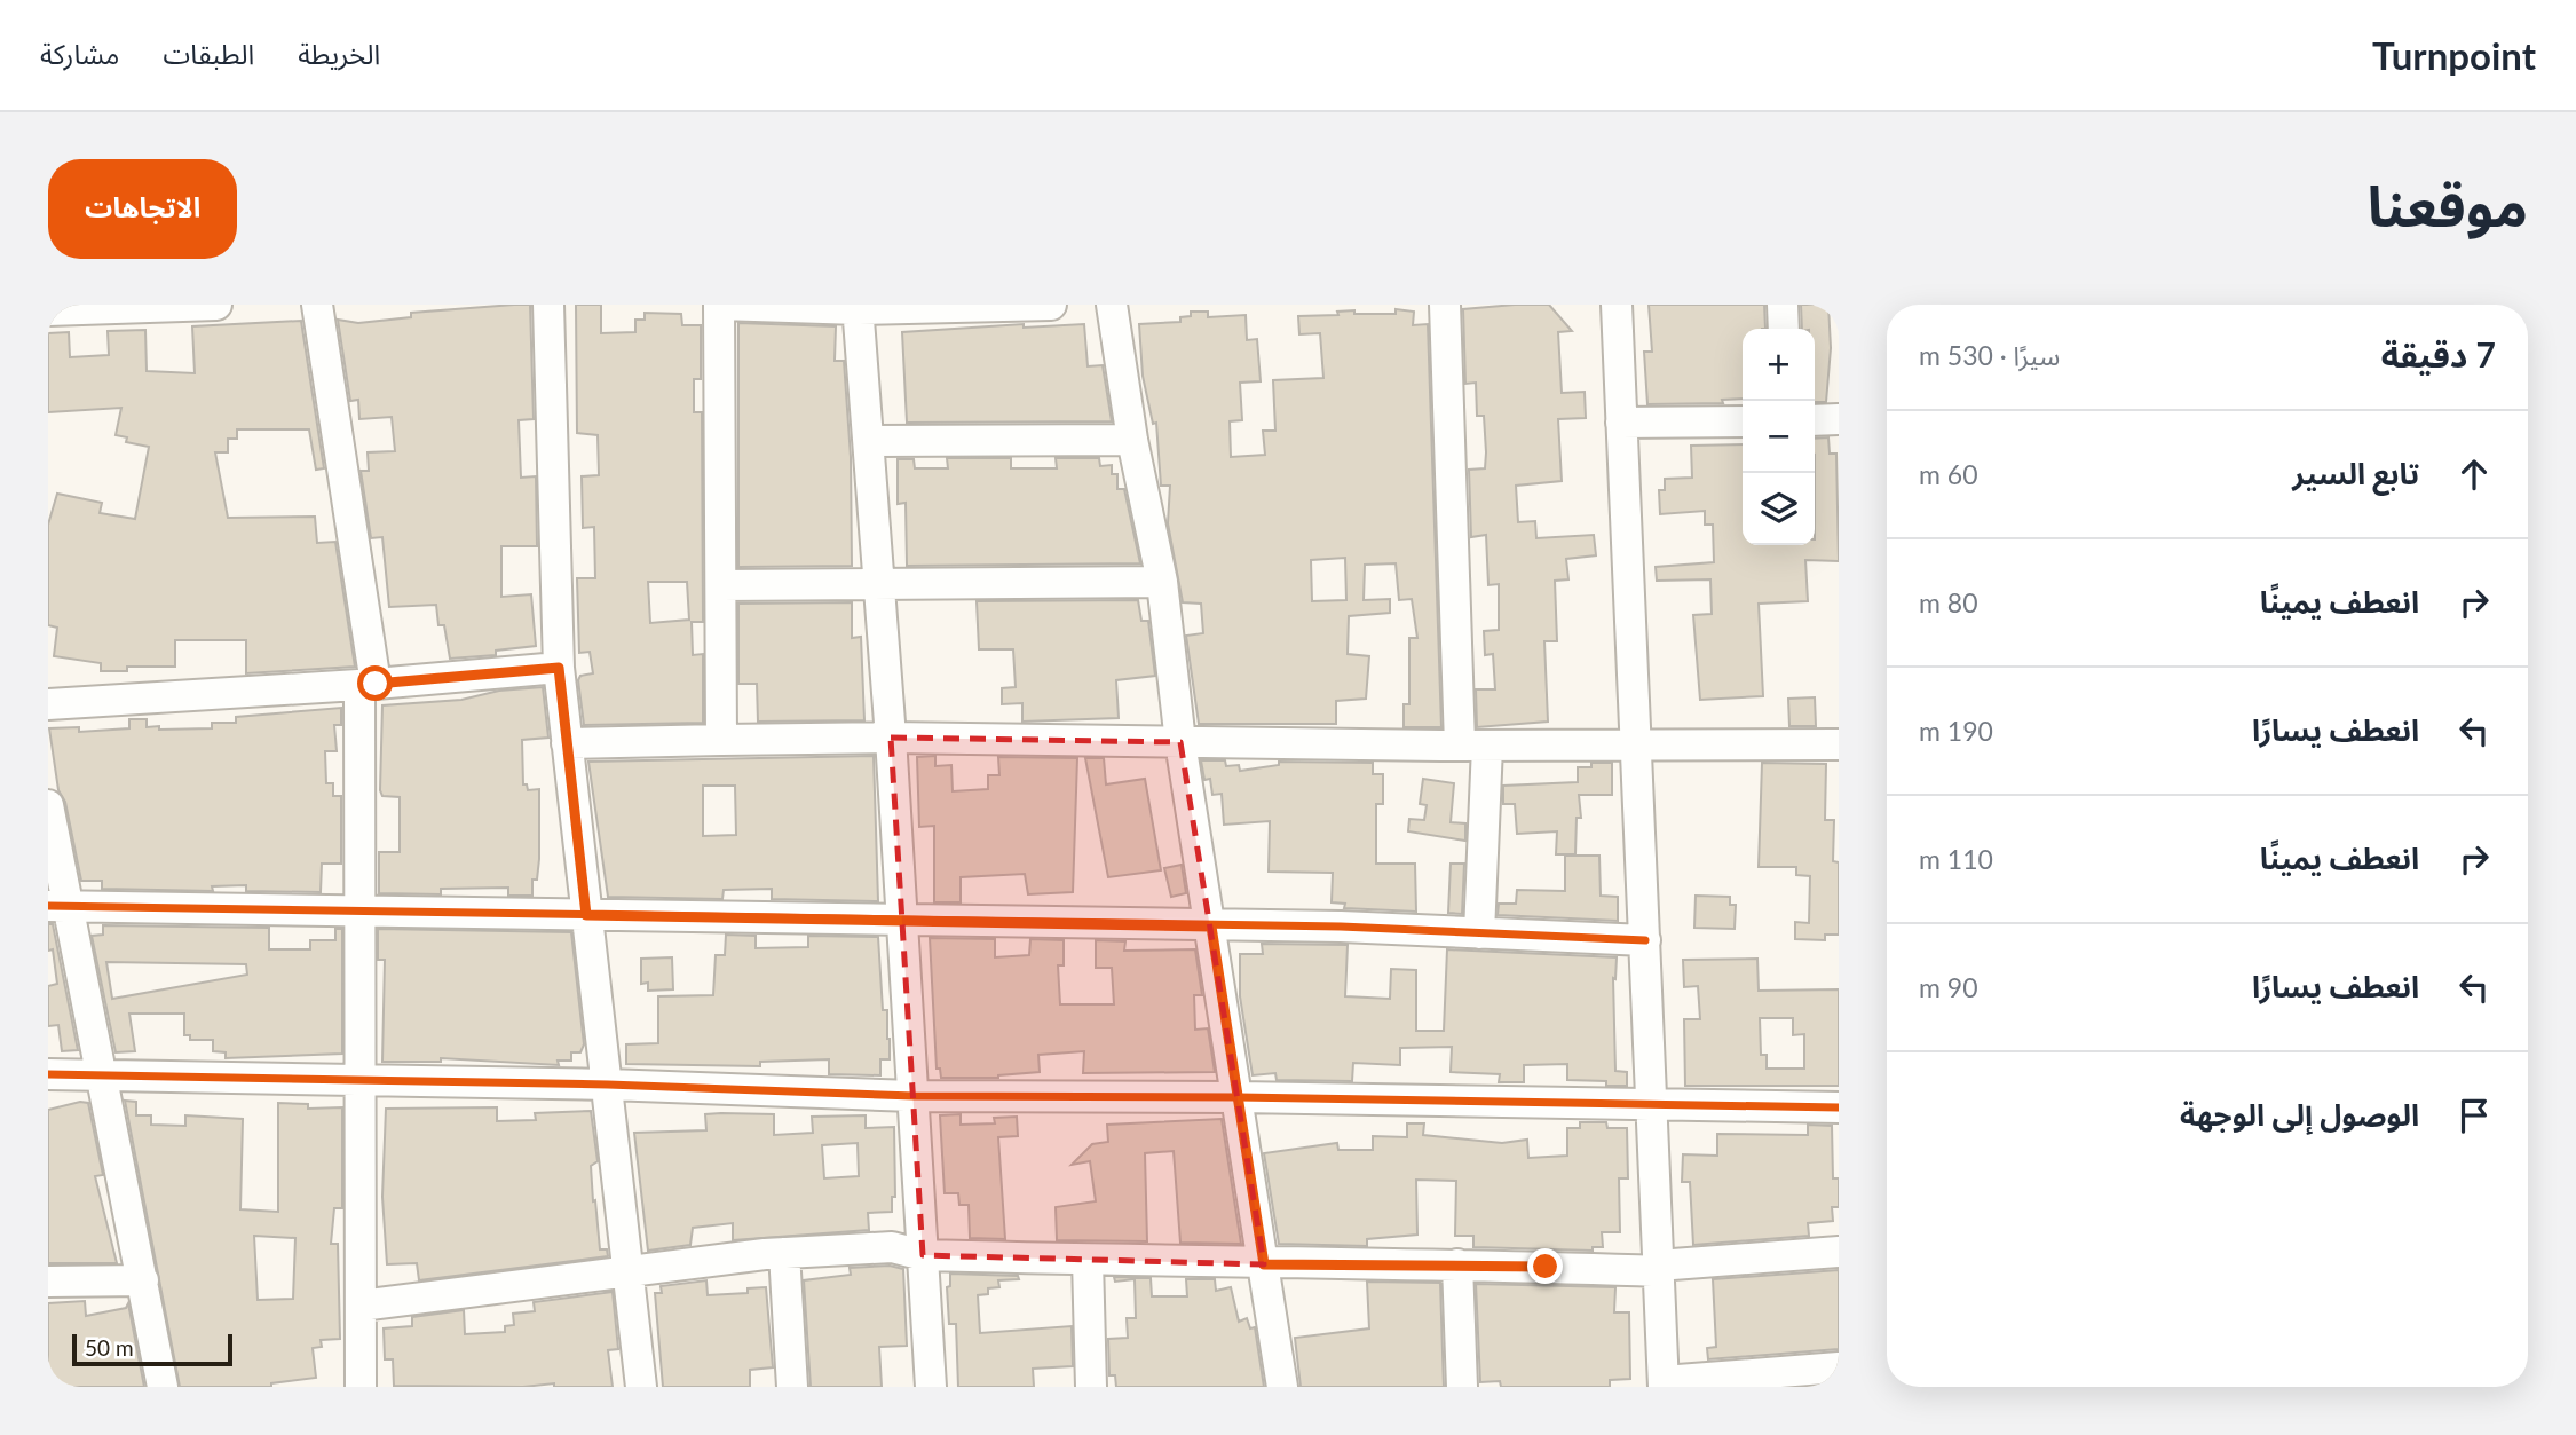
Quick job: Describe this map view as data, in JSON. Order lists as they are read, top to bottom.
{
  "scale_bar": "50 m",
  "page": {
    "header": "Turnpoint",
    "nav": ["الخريطة", "الطبقات", "مشاركة"],
    "title": "موقعنا",
    "buttons": "الاتجاهات",
    "heading": ["7 دقيقة", "سيرًا · 530 m"],
    "map_buttons": ["+", "−"],
    "list": [
      ["تابع السير", "60 m"],
      ["انعطف يمينًا", "80 m"],
      ["انعطف يسارًا", "190 m"],
      ["انعطف يمينًا", "110 m"],
      ["انعطف يسارًا", "90 m"],
      "الوصول إلى الوجهة"
    ],
    "scale": "50 m"
  }
}
